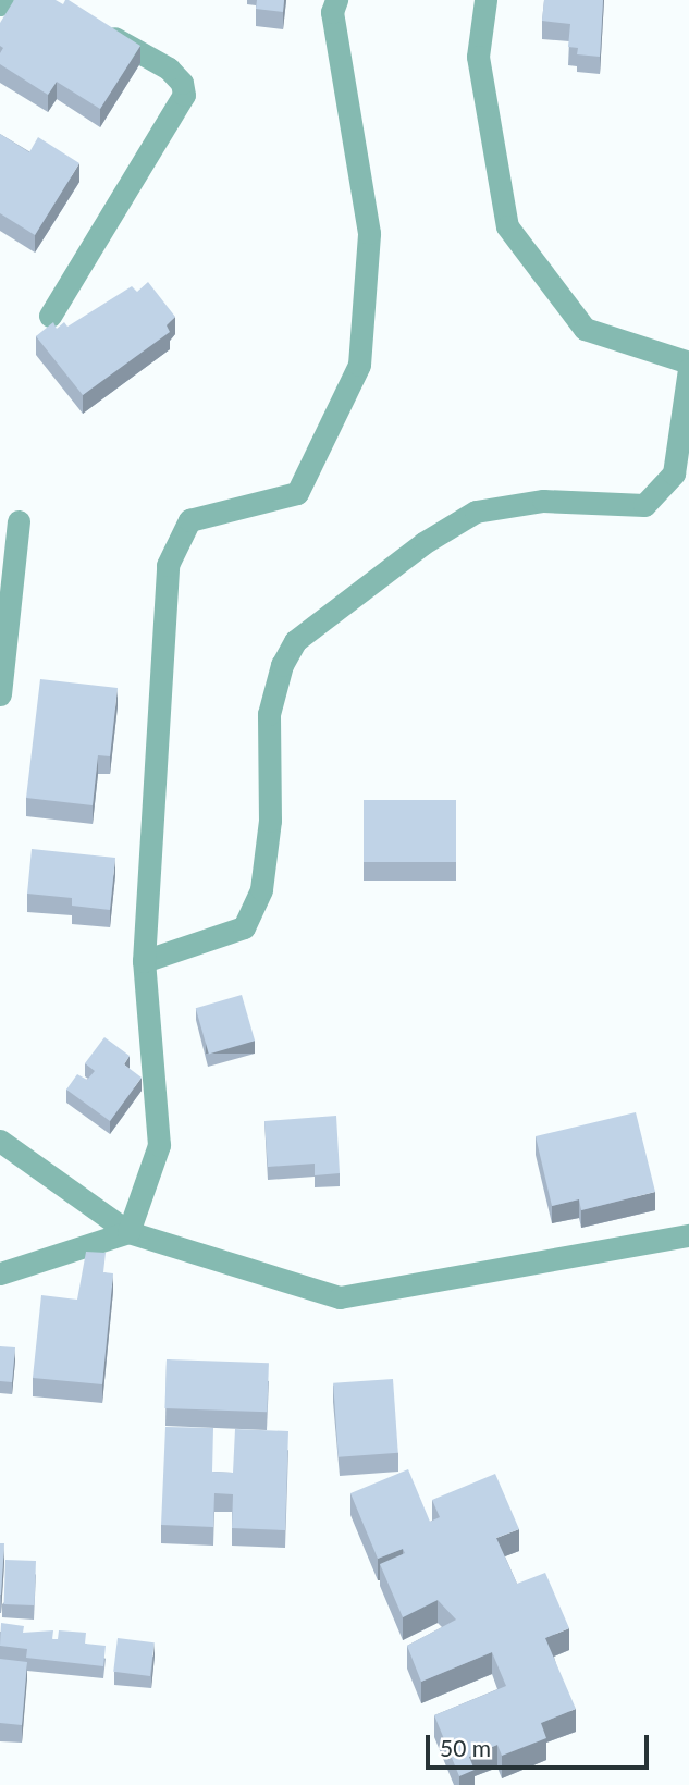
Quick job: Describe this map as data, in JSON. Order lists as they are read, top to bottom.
{
  "scale_bar": "50 m"
}
